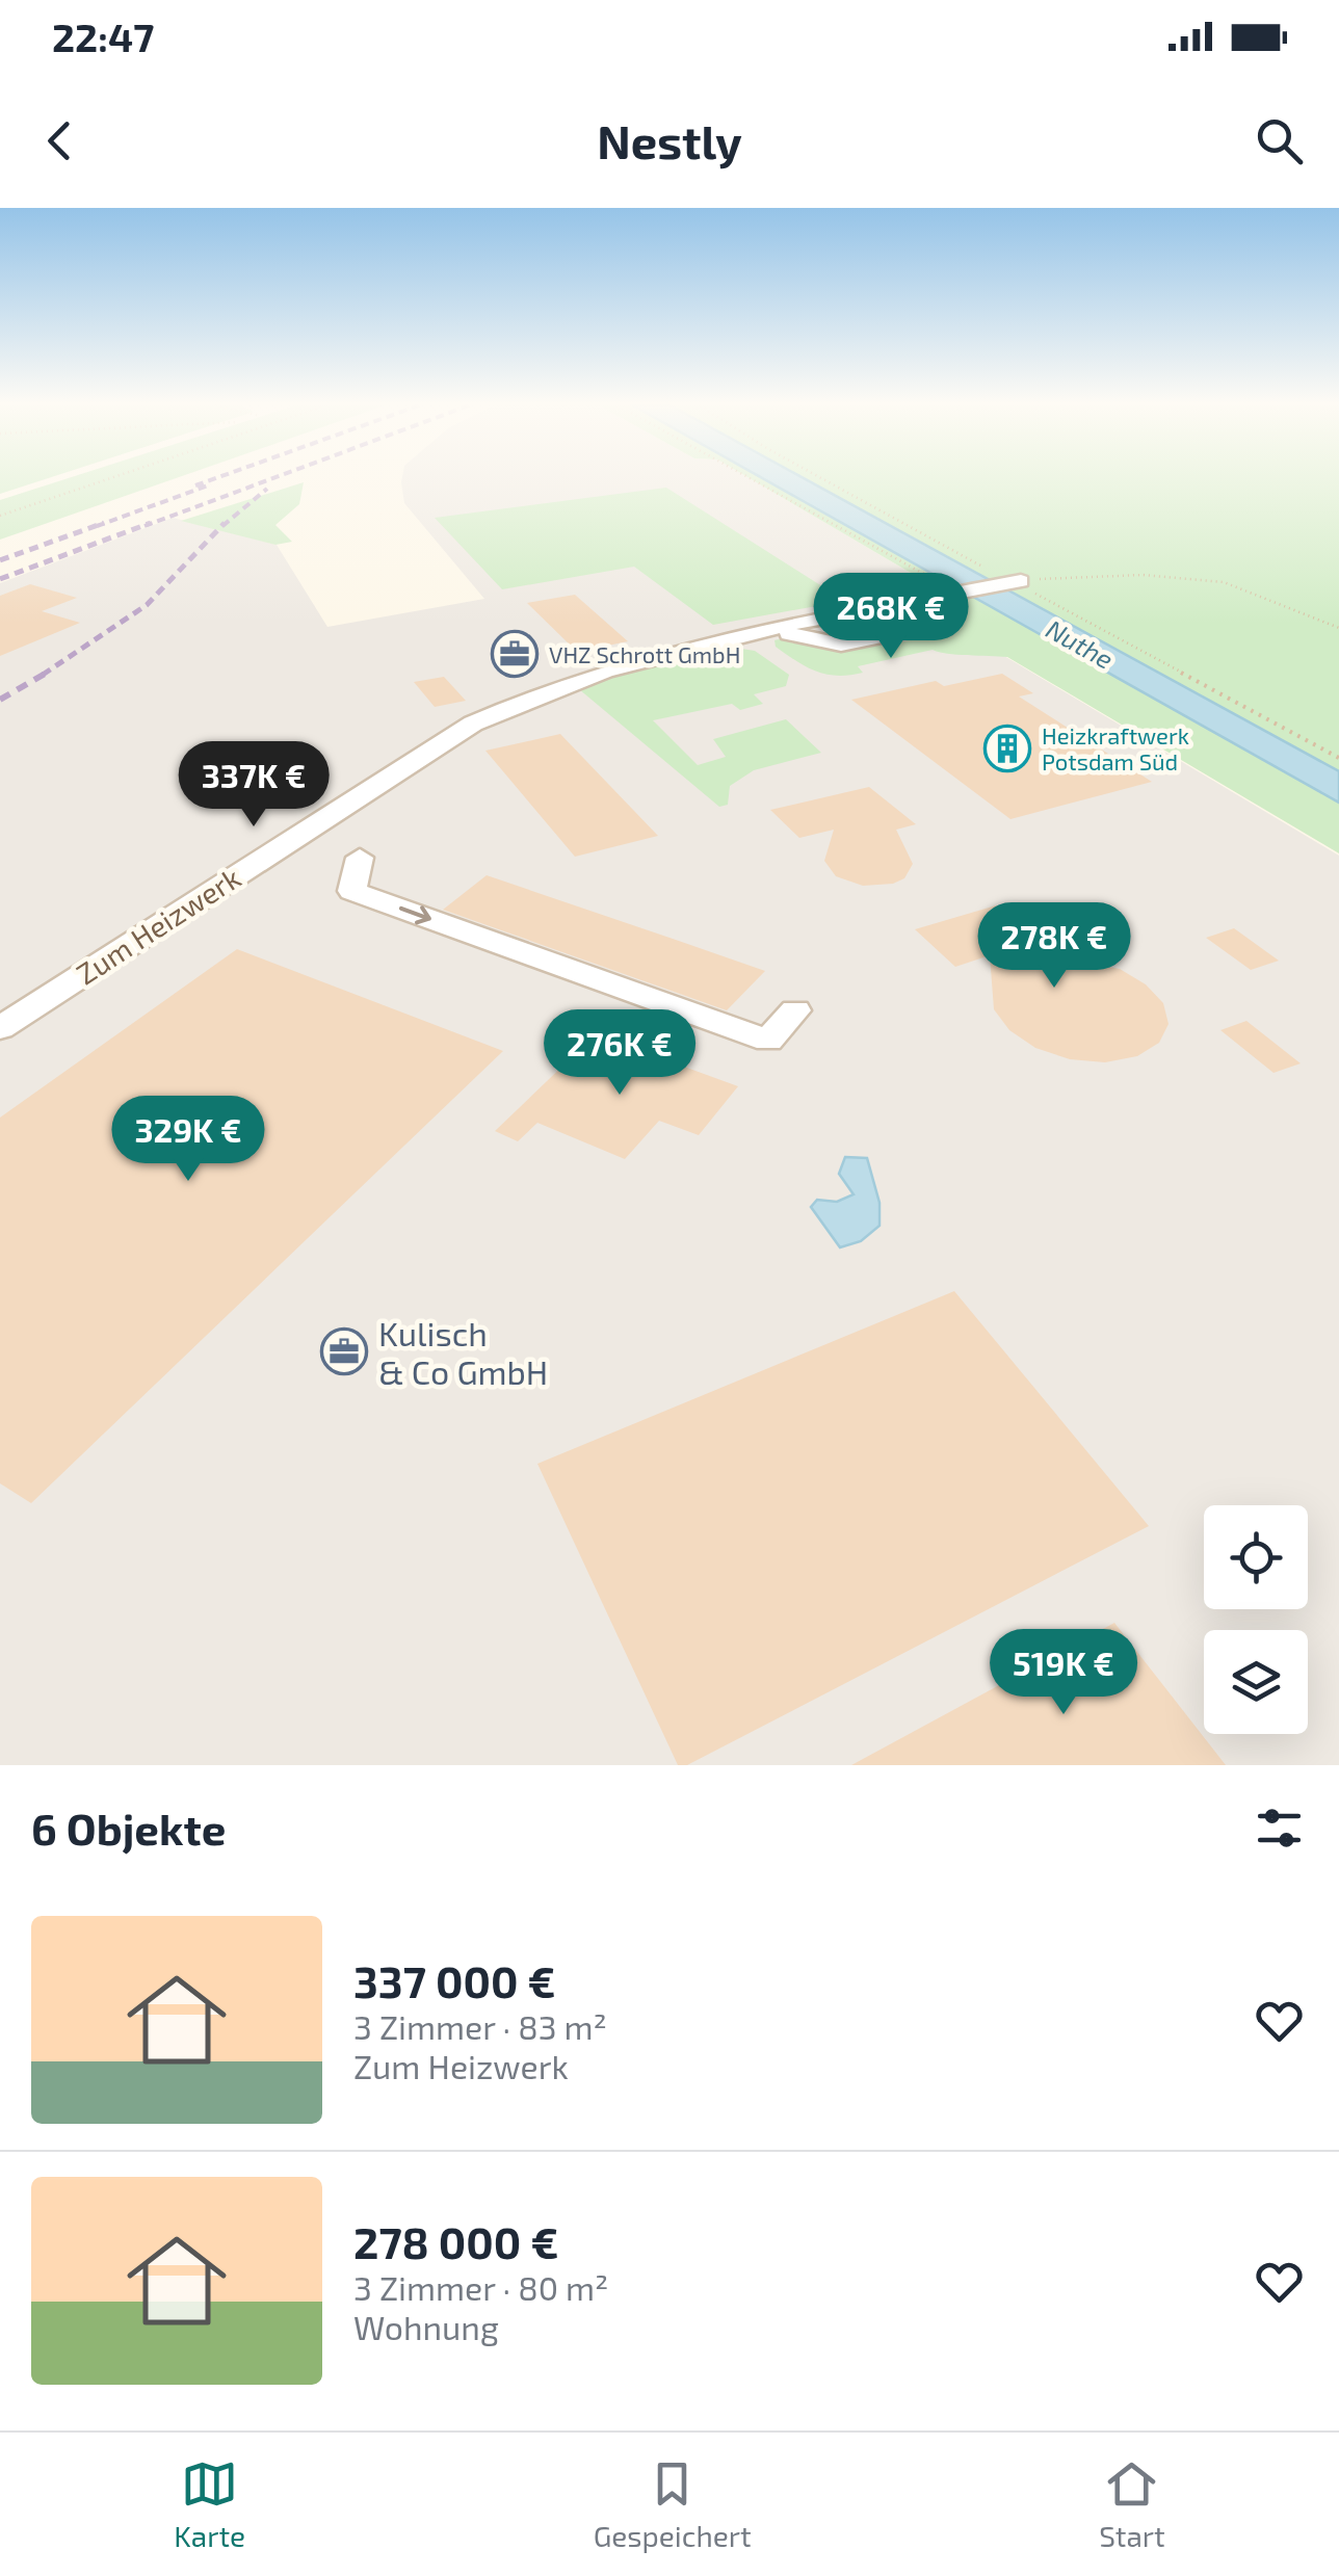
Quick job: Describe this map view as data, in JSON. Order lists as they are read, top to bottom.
{
  "streets": {
    "street": ["Zum Heizwerk"]
  },
  "water": ["Nuthe"],
  "places": {
    "office": ["VHZ Schrott GmbH", "Kulisch & Co GmbH"],
    "building": ["Heizkraftwerk Potsdam Süd"]
  },
  "page": {
    "status": "22:47",
    "header": "Nestly",
    "price": [
      "268K €",
      "337K €",
      "278K €",
      "276K €",
      "329K €",
      "519K €"
    ],
    "heading": "6 Objekte",
    "list": [
      {
        "name": "337 000 €",
        "note": "3 Zimmer · 83 m² · Zum Heizwerk"
      },
      {
        "name": "278 000 €",
        "note": "3 Zimmer · 80 m² · Wohnung"
      }
    ],
    "tabs": ["Karte", "Gespeichert", "Start"]
  }
}
